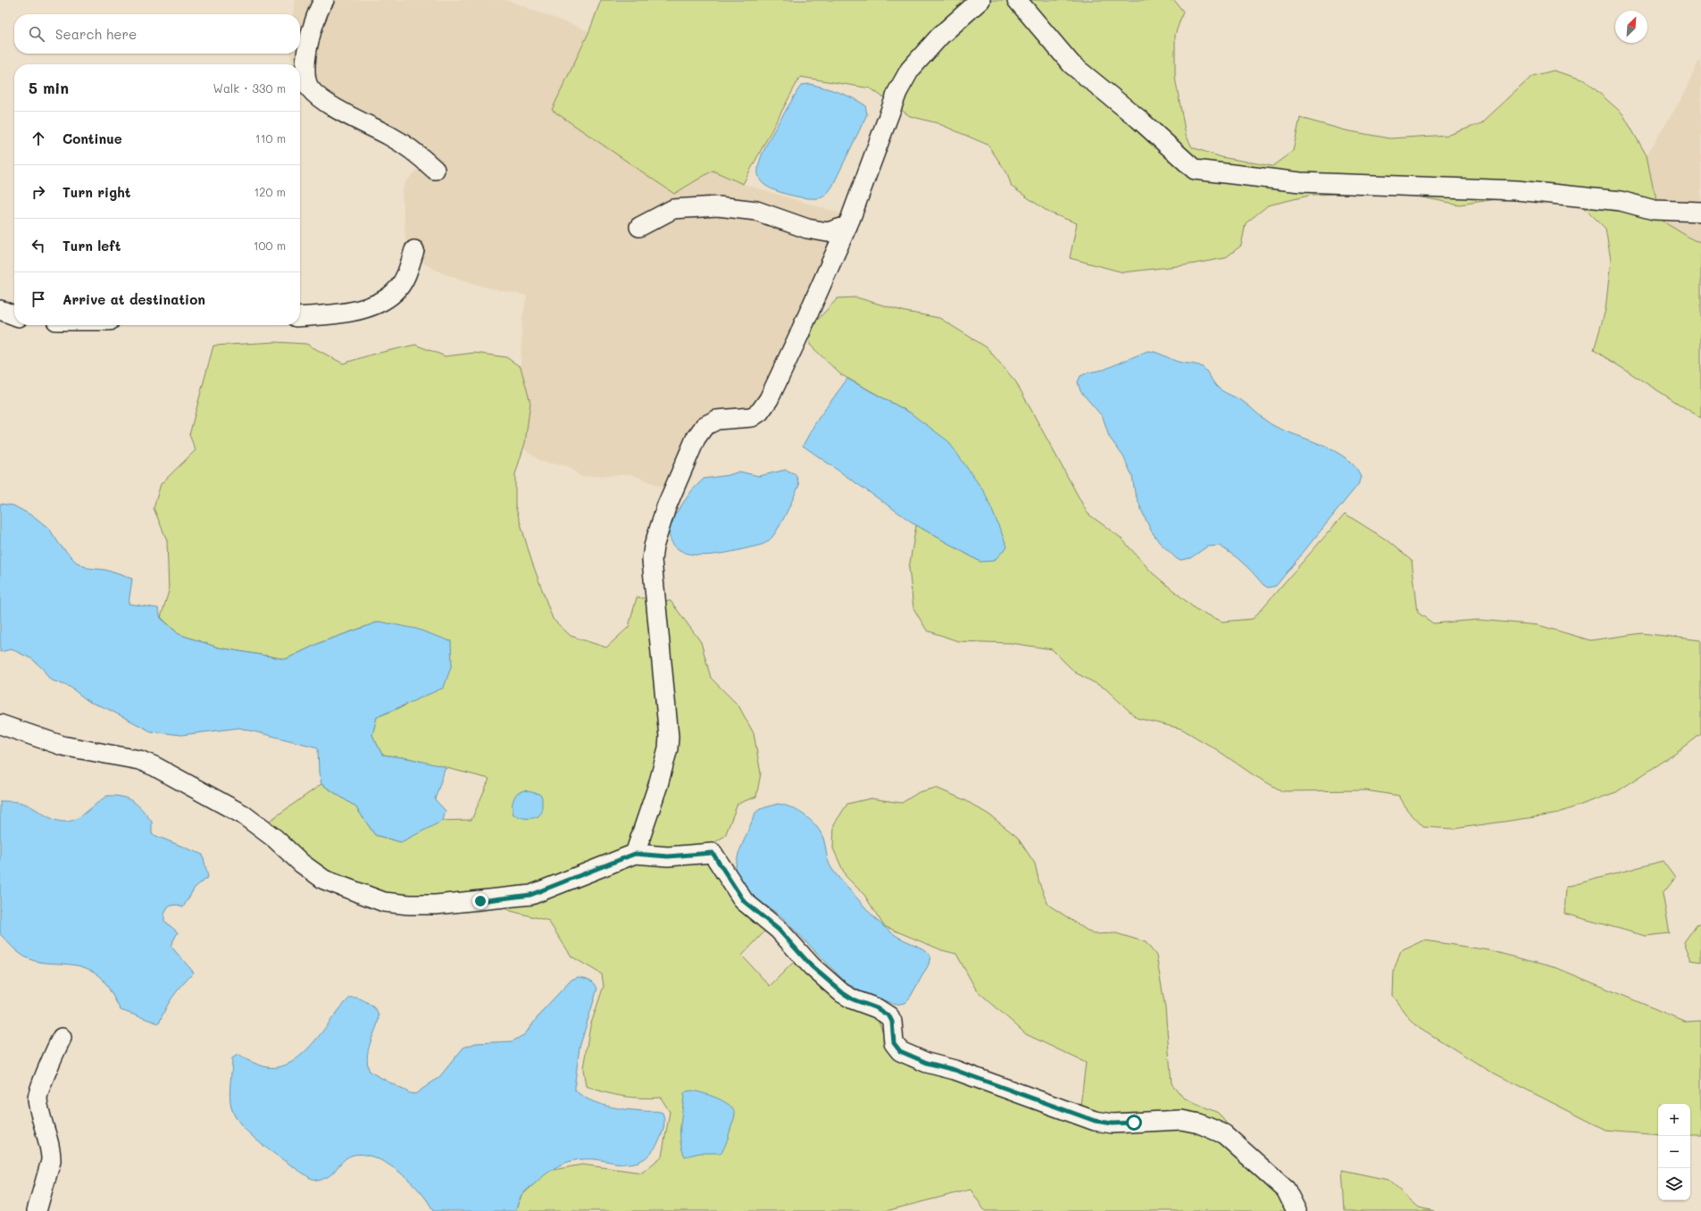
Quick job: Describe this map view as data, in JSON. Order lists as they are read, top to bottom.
{
  "north": "top right",
  "page": {
    "search": "Search here",
    "heading": ["5 min", "Walk · 330 m"],
    "list": [
      ["Continue", "110 m"],
      ["Turn right", "120 m"],
      ["Turn left", "100 m"],
      "Arrive at destination"
    ],
    "map_buttons": ["+", "−"]
  }
}
